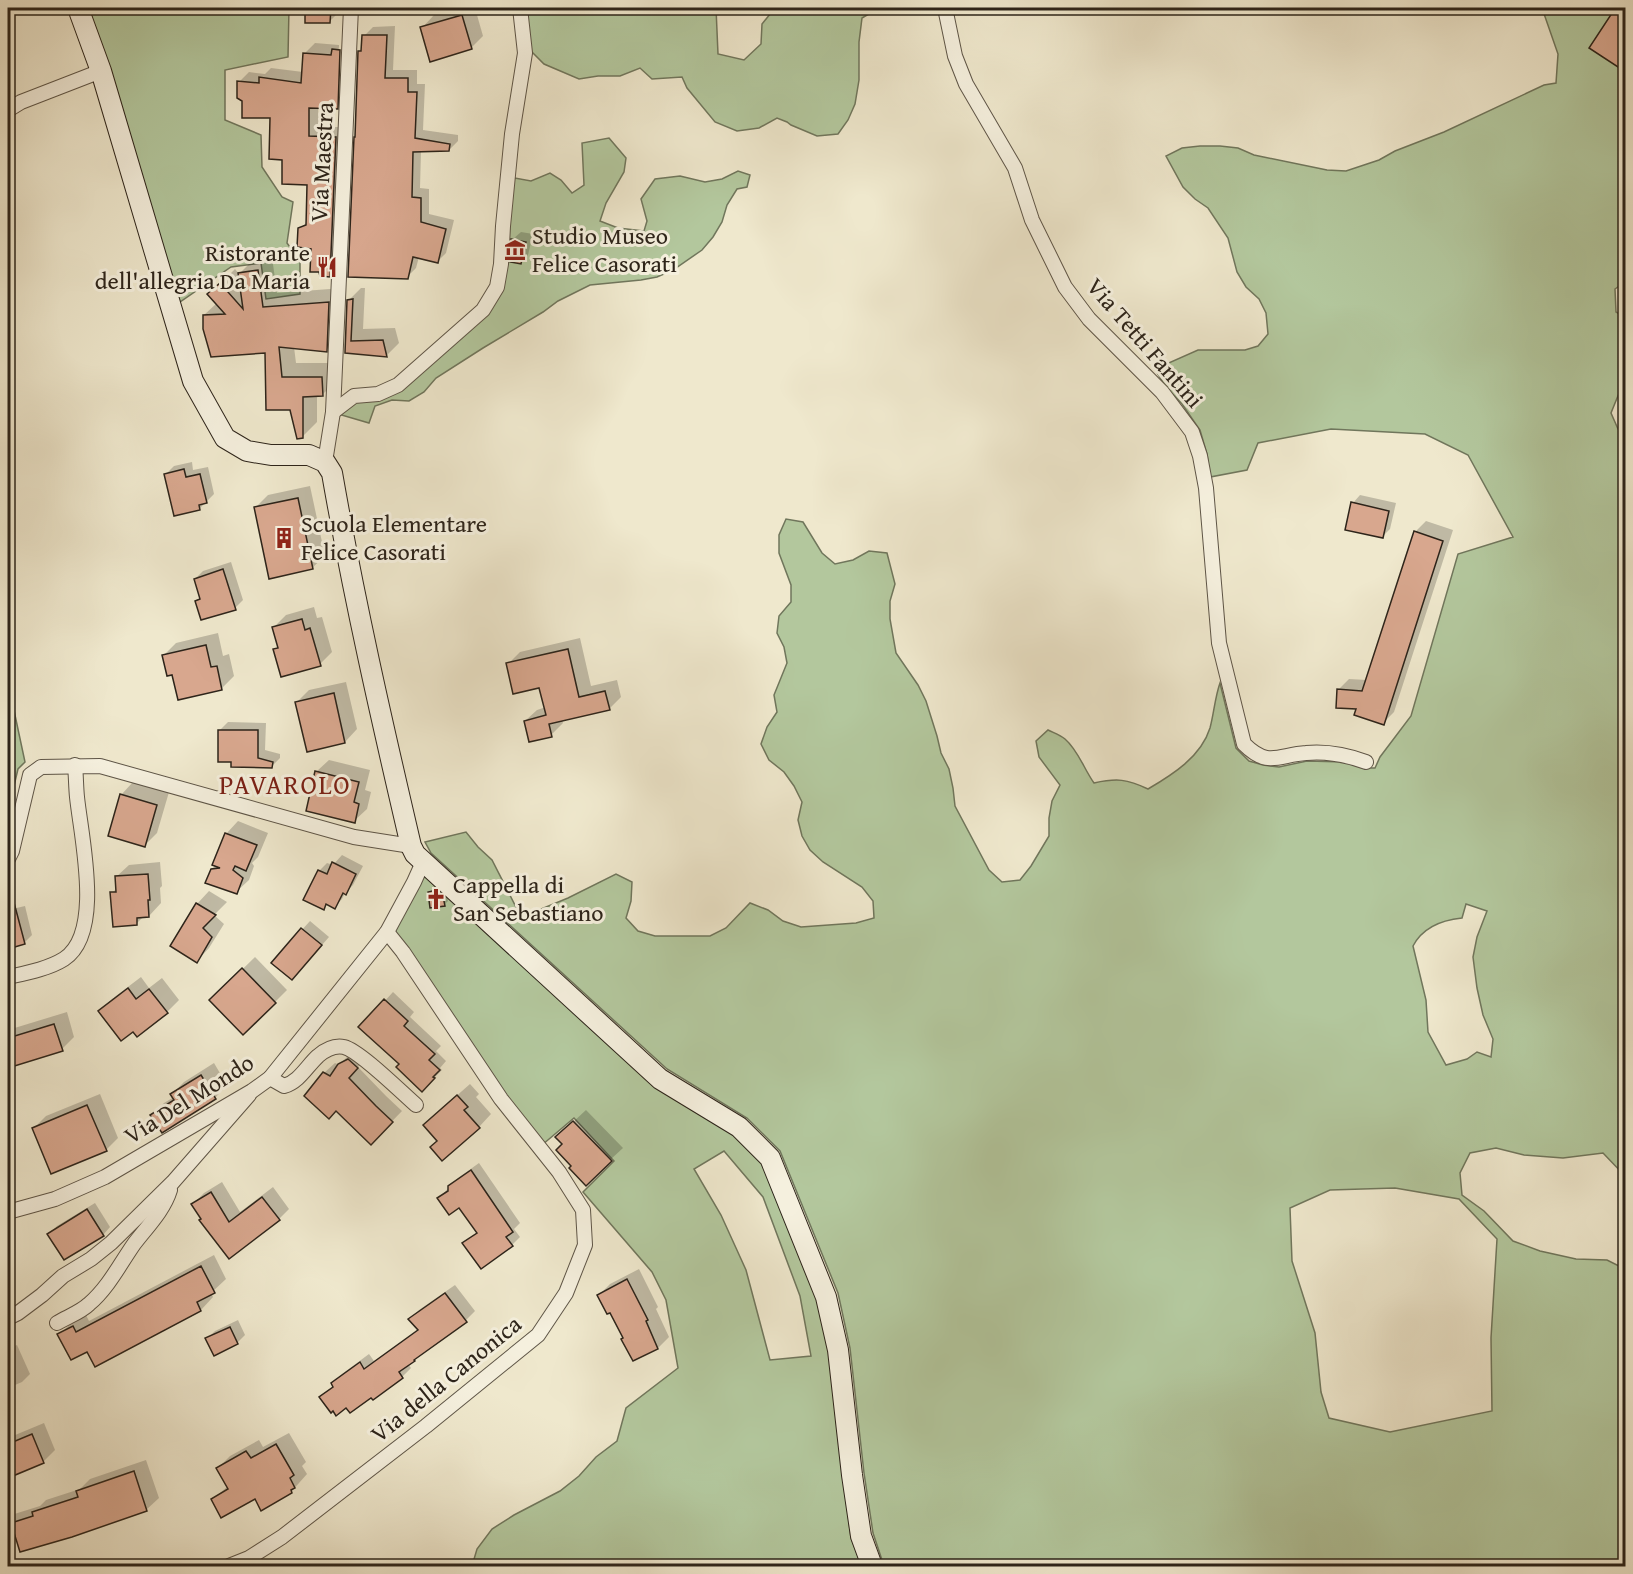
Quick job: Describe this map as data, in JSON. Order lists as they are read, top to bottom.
{
  "streets": {
    "street": [
      "Via Maestra",
      "Via Tetti Fantini",
      "Via Del Mondo",
      "Via della Canonica"
    ]
  },
  "crossings": [
    ["Via Del Mondo", "Via della Canonica"]
  ],
  "districts": ["PAVAROLO"],
  "places": {
    "museum": ["Studio Museo Felice Casorati"],
    "restaurant": ["Ristorante dell'allegria Da Maria"],
    "building": ["Scuola Elementare Felice Casorati"],
    "church": ["Cappella di San Sebastiano"]
  }
}
